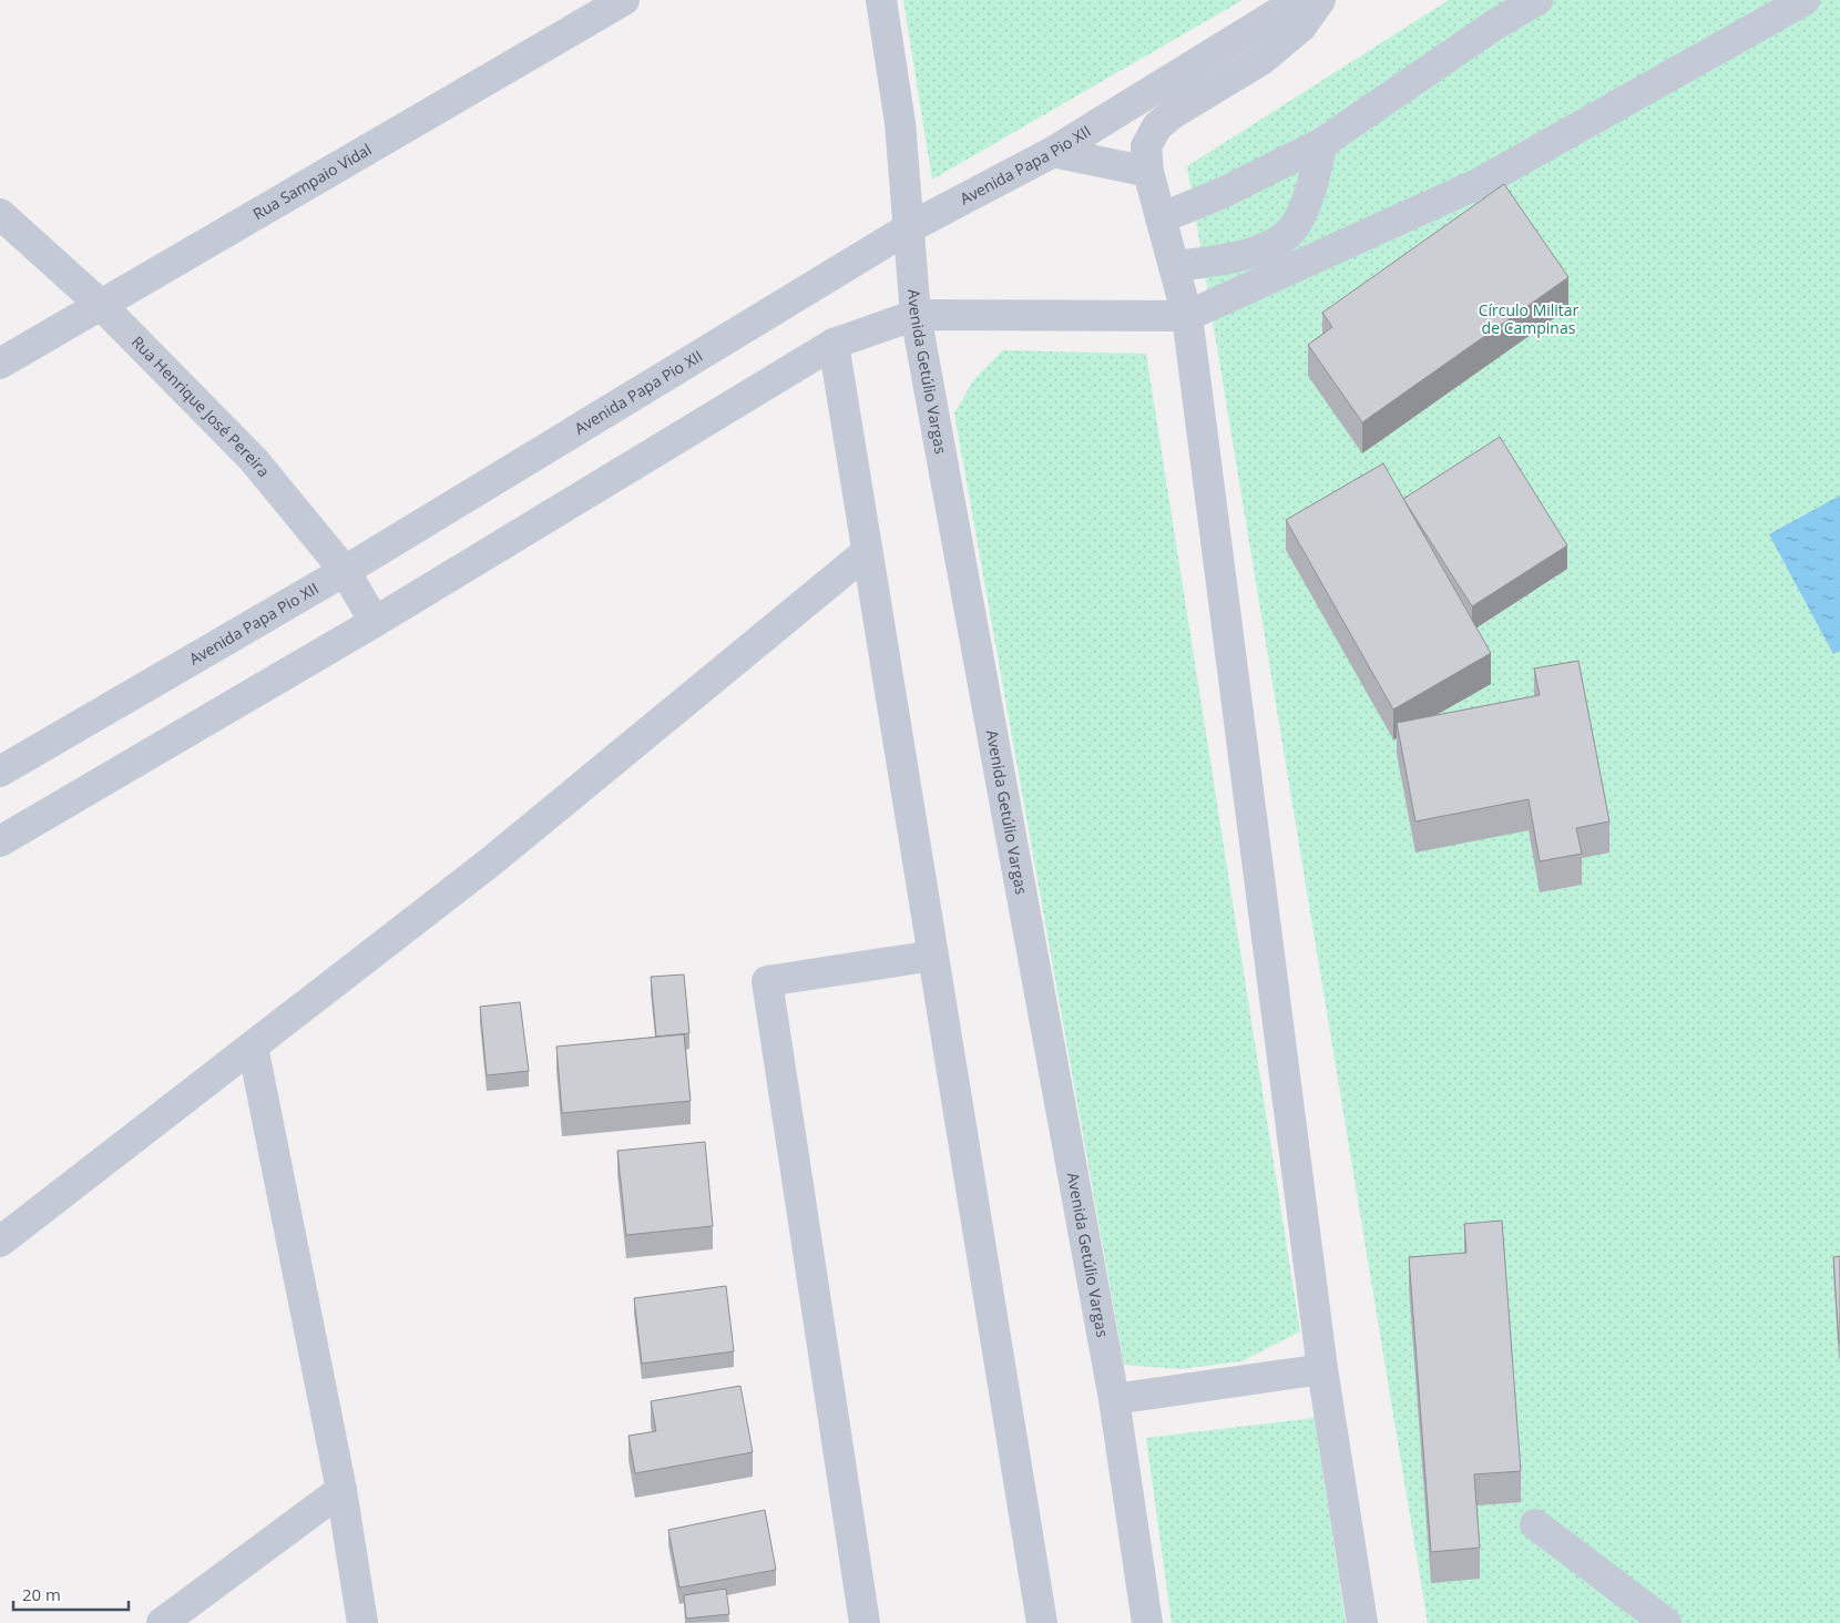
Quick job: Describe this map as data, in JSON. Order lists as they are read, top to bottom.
{
  "streets": {
    "street": [
      "Avenida Papa Pio XII",
      "Rua Sampaio Vidal",
      "Avenida Getúlio Vargas",
      "Rua Henrique José Pereira"
    ]
  },
  "crossings": [
    ["Avenida Papa Pio XII", "Avenida Getúlio Vargas"],
    ["Avenida Papa Pio XII", "Rua Henrique José Pereira"],
    ["Rua Sampaio Vidal", "Rua Henrique José Pereira"]
  ],
  "parks": ["Círculo Militar de Campinas"],
  "scale_bar": "20 m"
}
